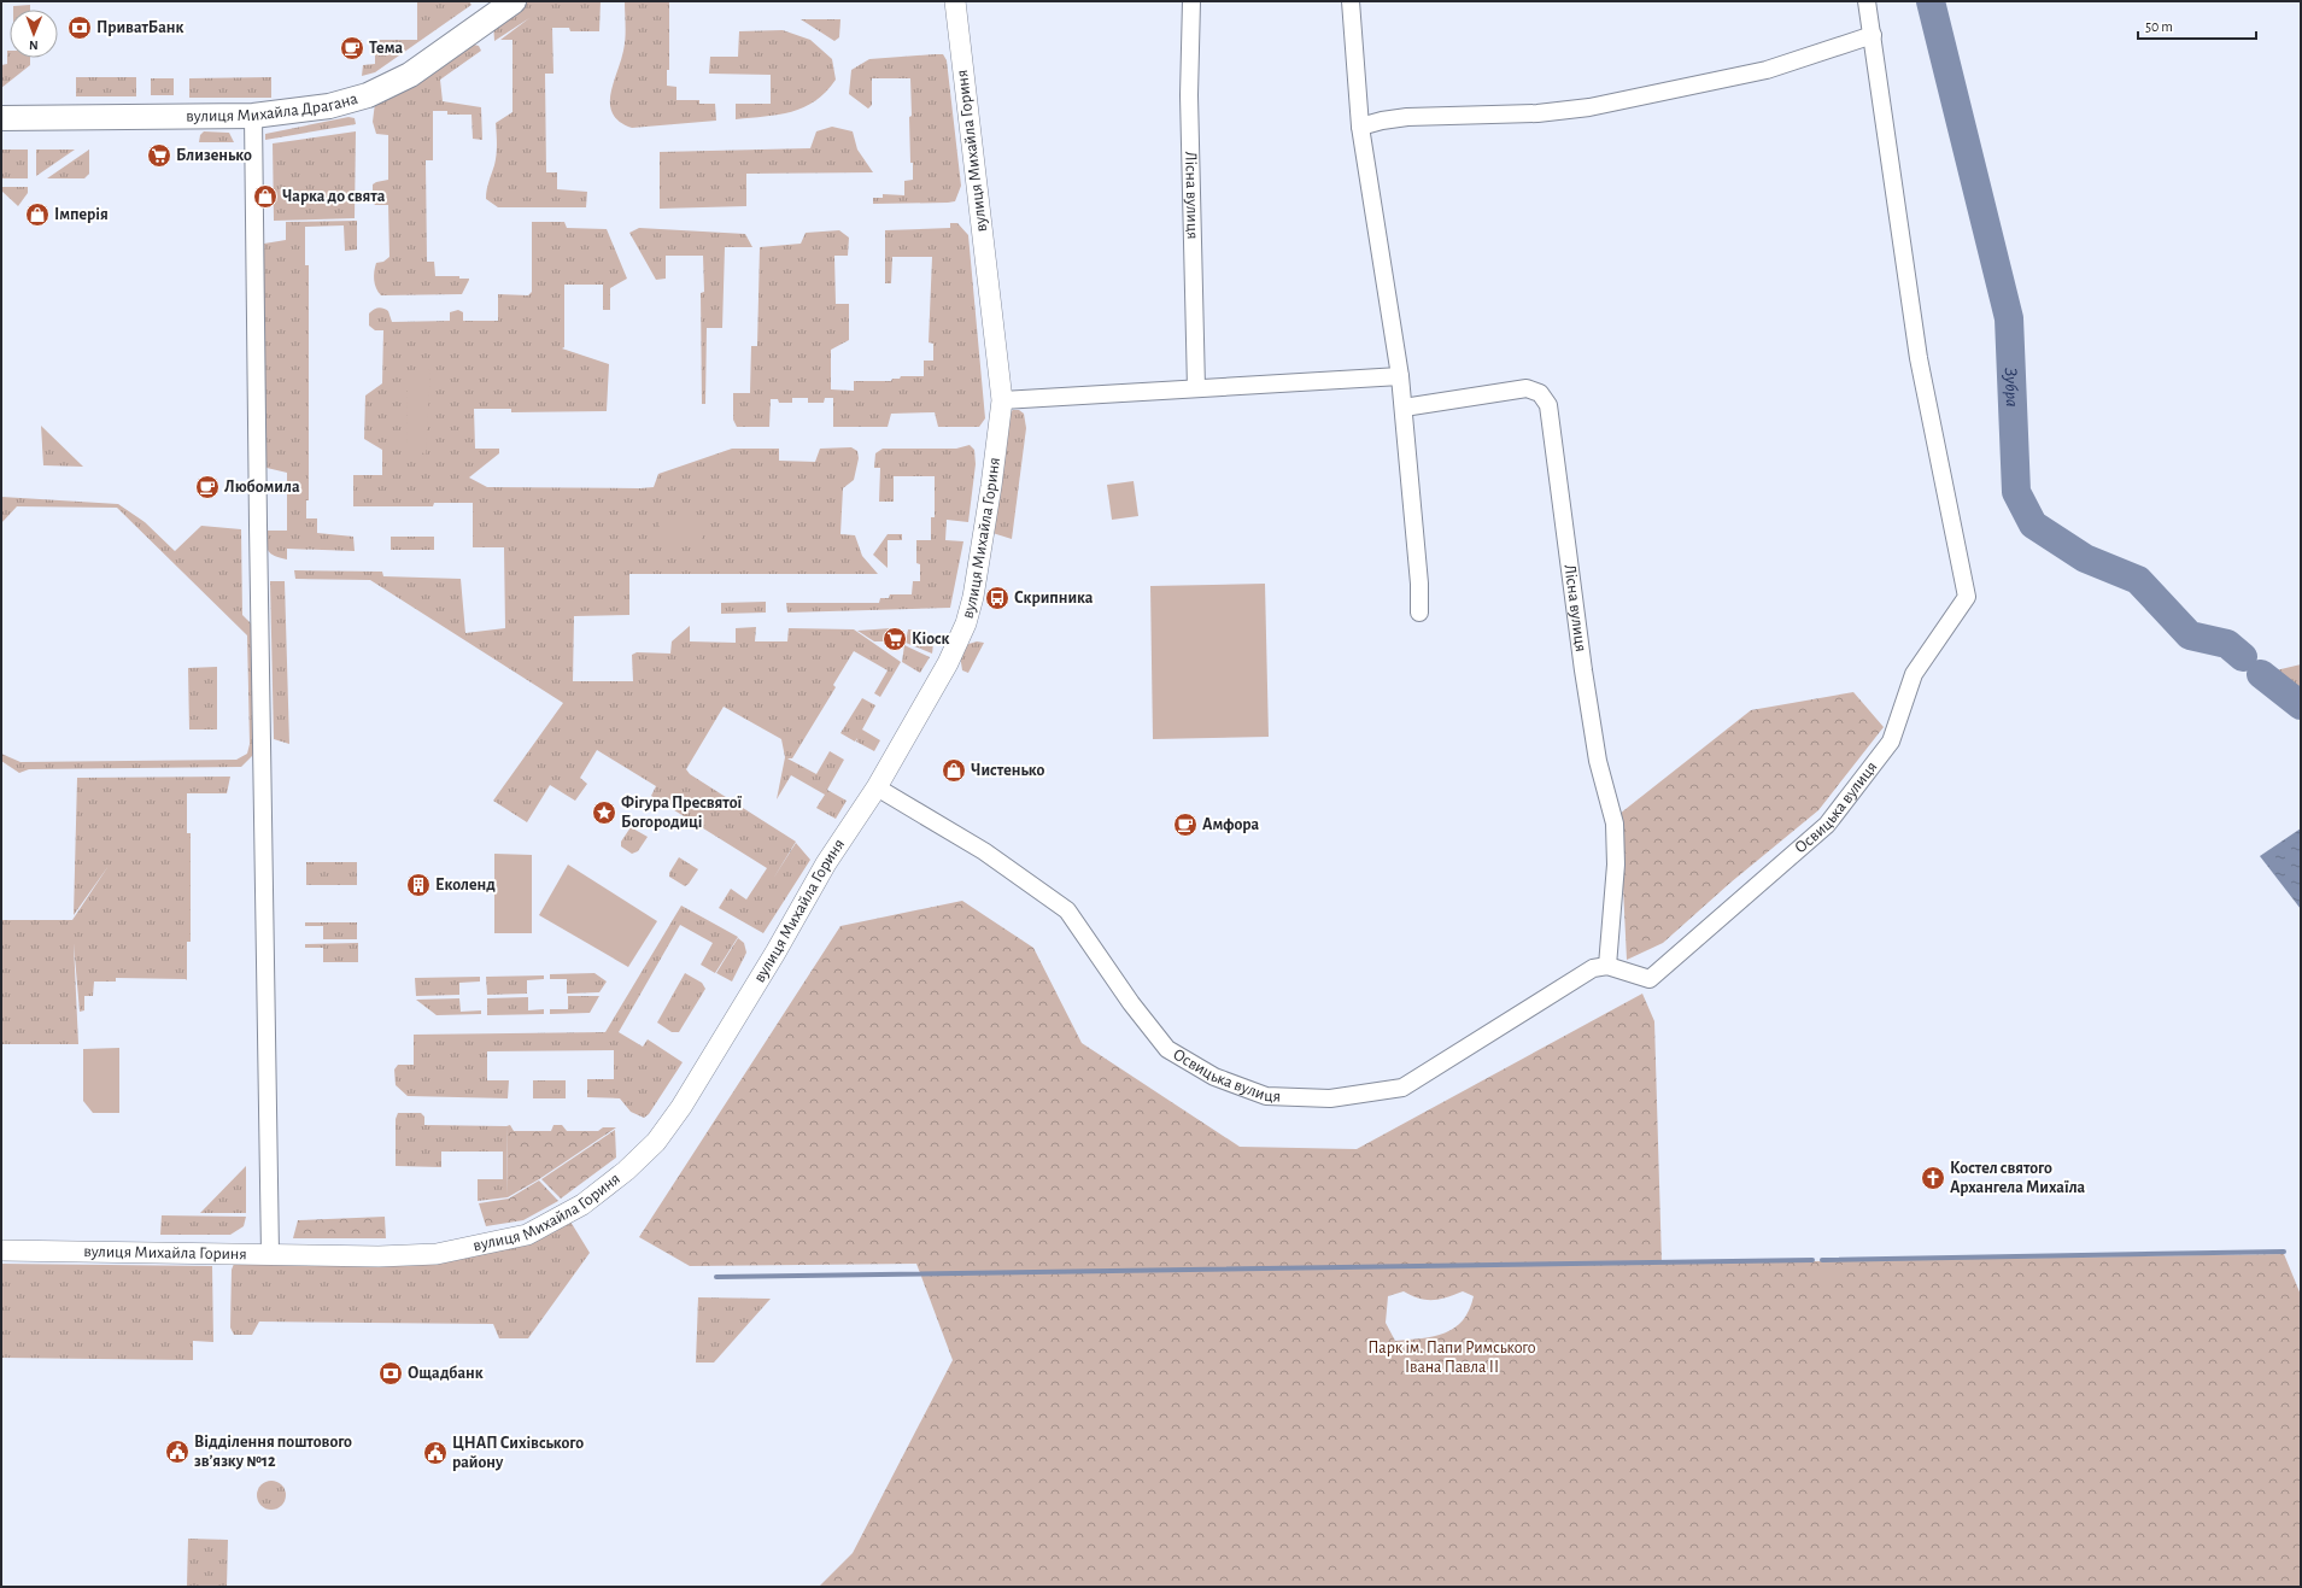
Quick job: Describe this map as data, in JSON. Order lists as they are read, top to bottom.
{
  "streets": {
    "main road": ["вулиця Михайла Драгана"],
    "street": ["вулиця Михайла Гориня", "Лісна вулиця", "Освицька вулиця"]
  },
  "crossings": [
    ["вулиця Михайла Гориня", "Освицька вулиця"],
    ["Лісна вулиця", "Освицька вулиця"]
  ],
  "water": ["Зубра"],
  "parks": ["Парк ім. Папи Римського Івана Павла ІІ"],
  "places": {
    "bank": ["ПриватБанк", "Ощадбанк"],
    "cafe": ["Тема", "Любомила", "Амфора"],
    "supermarket": ["Близенько", "Кіоск"],
    "shop": ["Чарка до свята", "Імперія", "Чистенько"],
    "bus stop": ["Скрипника"],
    "place": ["Фігура Пресвятої Богородиці"],
    "building": ["Еколенд"],
    "church": ["Костел святого Архангела Михаїла"],
    "public building": ["Відділення поштового зв’язку №12", "ЦНАП Сихівського району"]
  },
  "scale_bar": "50 m",
  "north": "bottom"
}
